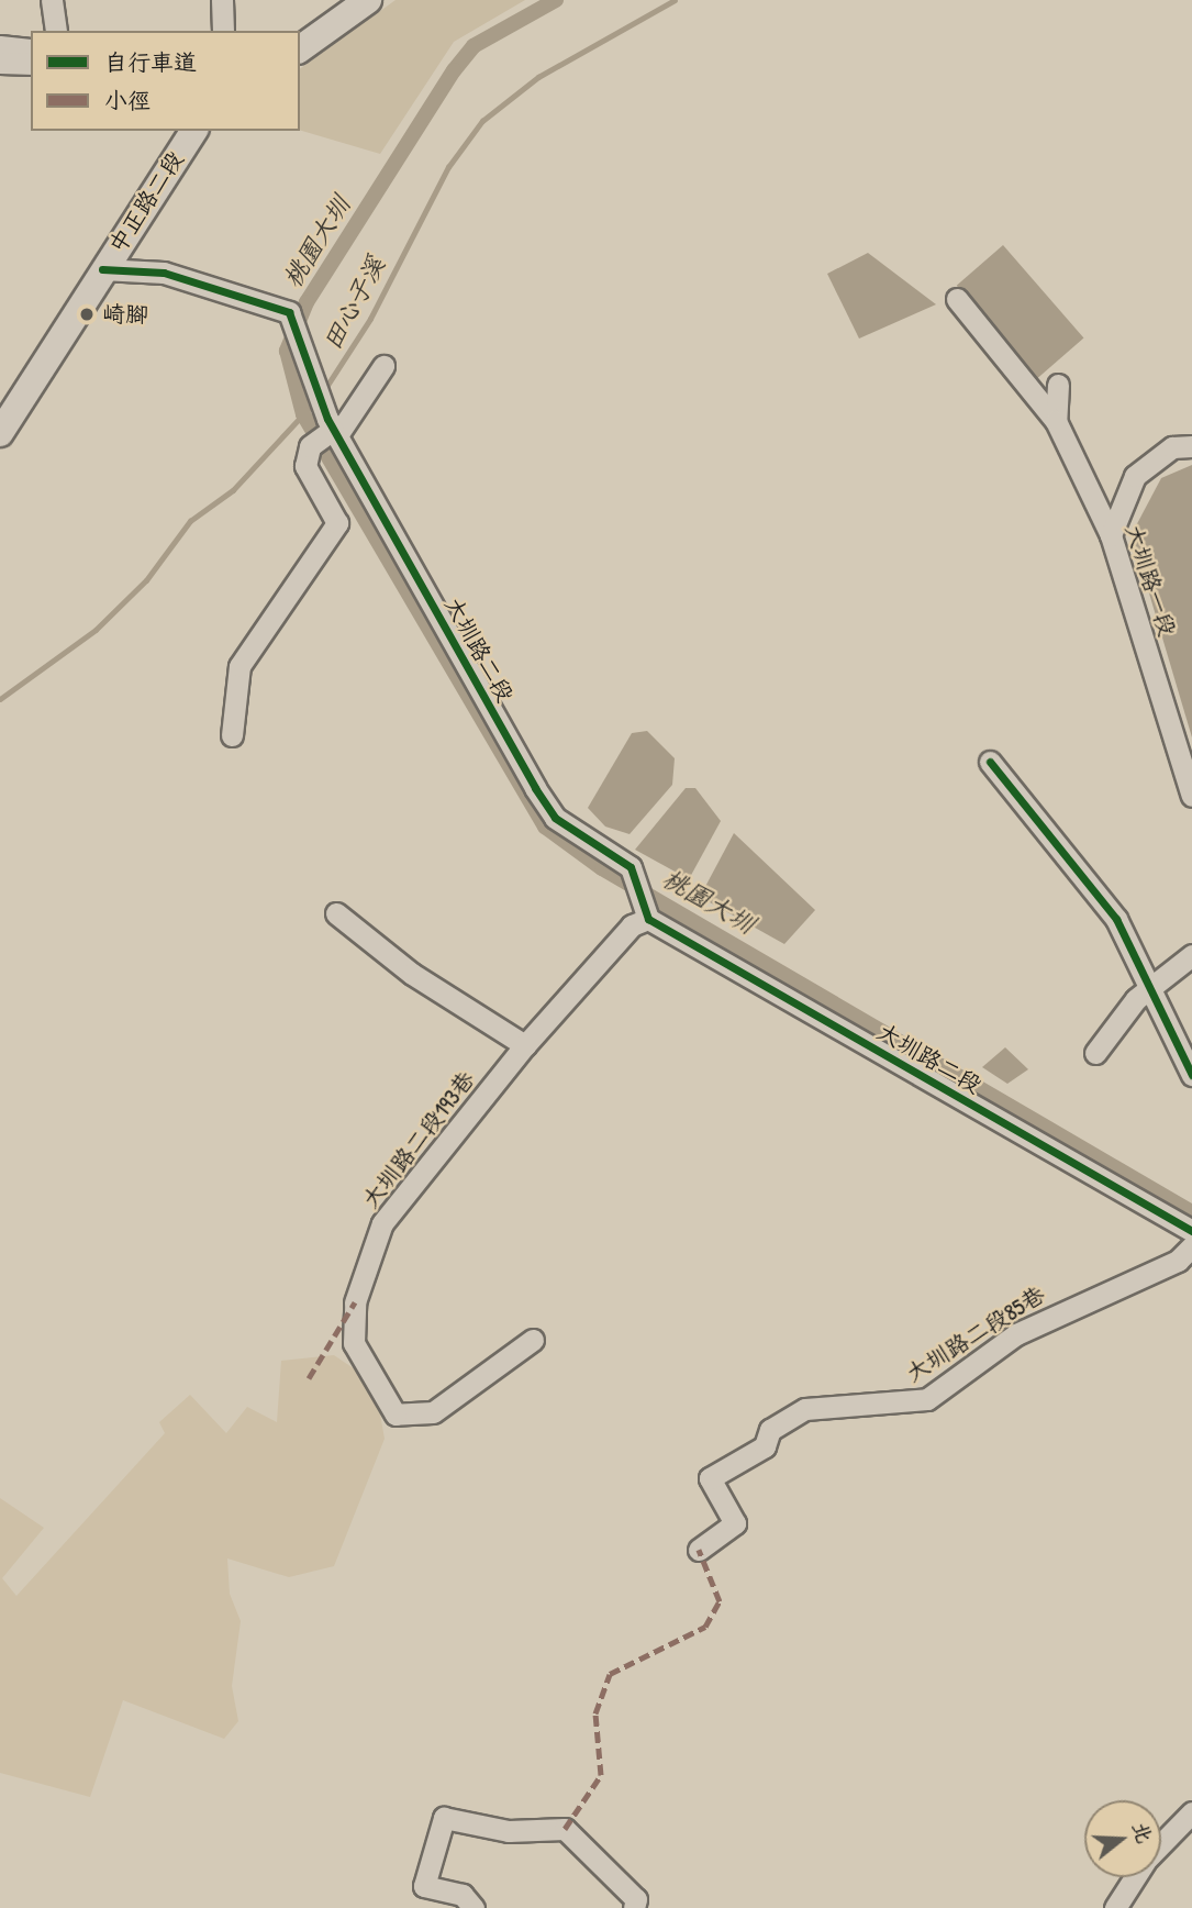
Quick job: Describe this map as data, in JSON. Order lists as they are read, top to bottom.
{
  "streets": {
    "main road": ["中正路二段"],
    "street": [
      "大圳路一段",
      "大圳路二段",
      "大圳路二段193巷",
      "大圳路二段85巷"
    ]
  },
  "crossings": [
    ["大圳路二段", "大圳路二段193巷"]
  ],
  "water": ["桃園大圳", "田心子溪"],
  "places": ["崎腳"],
  "legend": ["自行車道", "小徑"],
  "north": "right"
}
